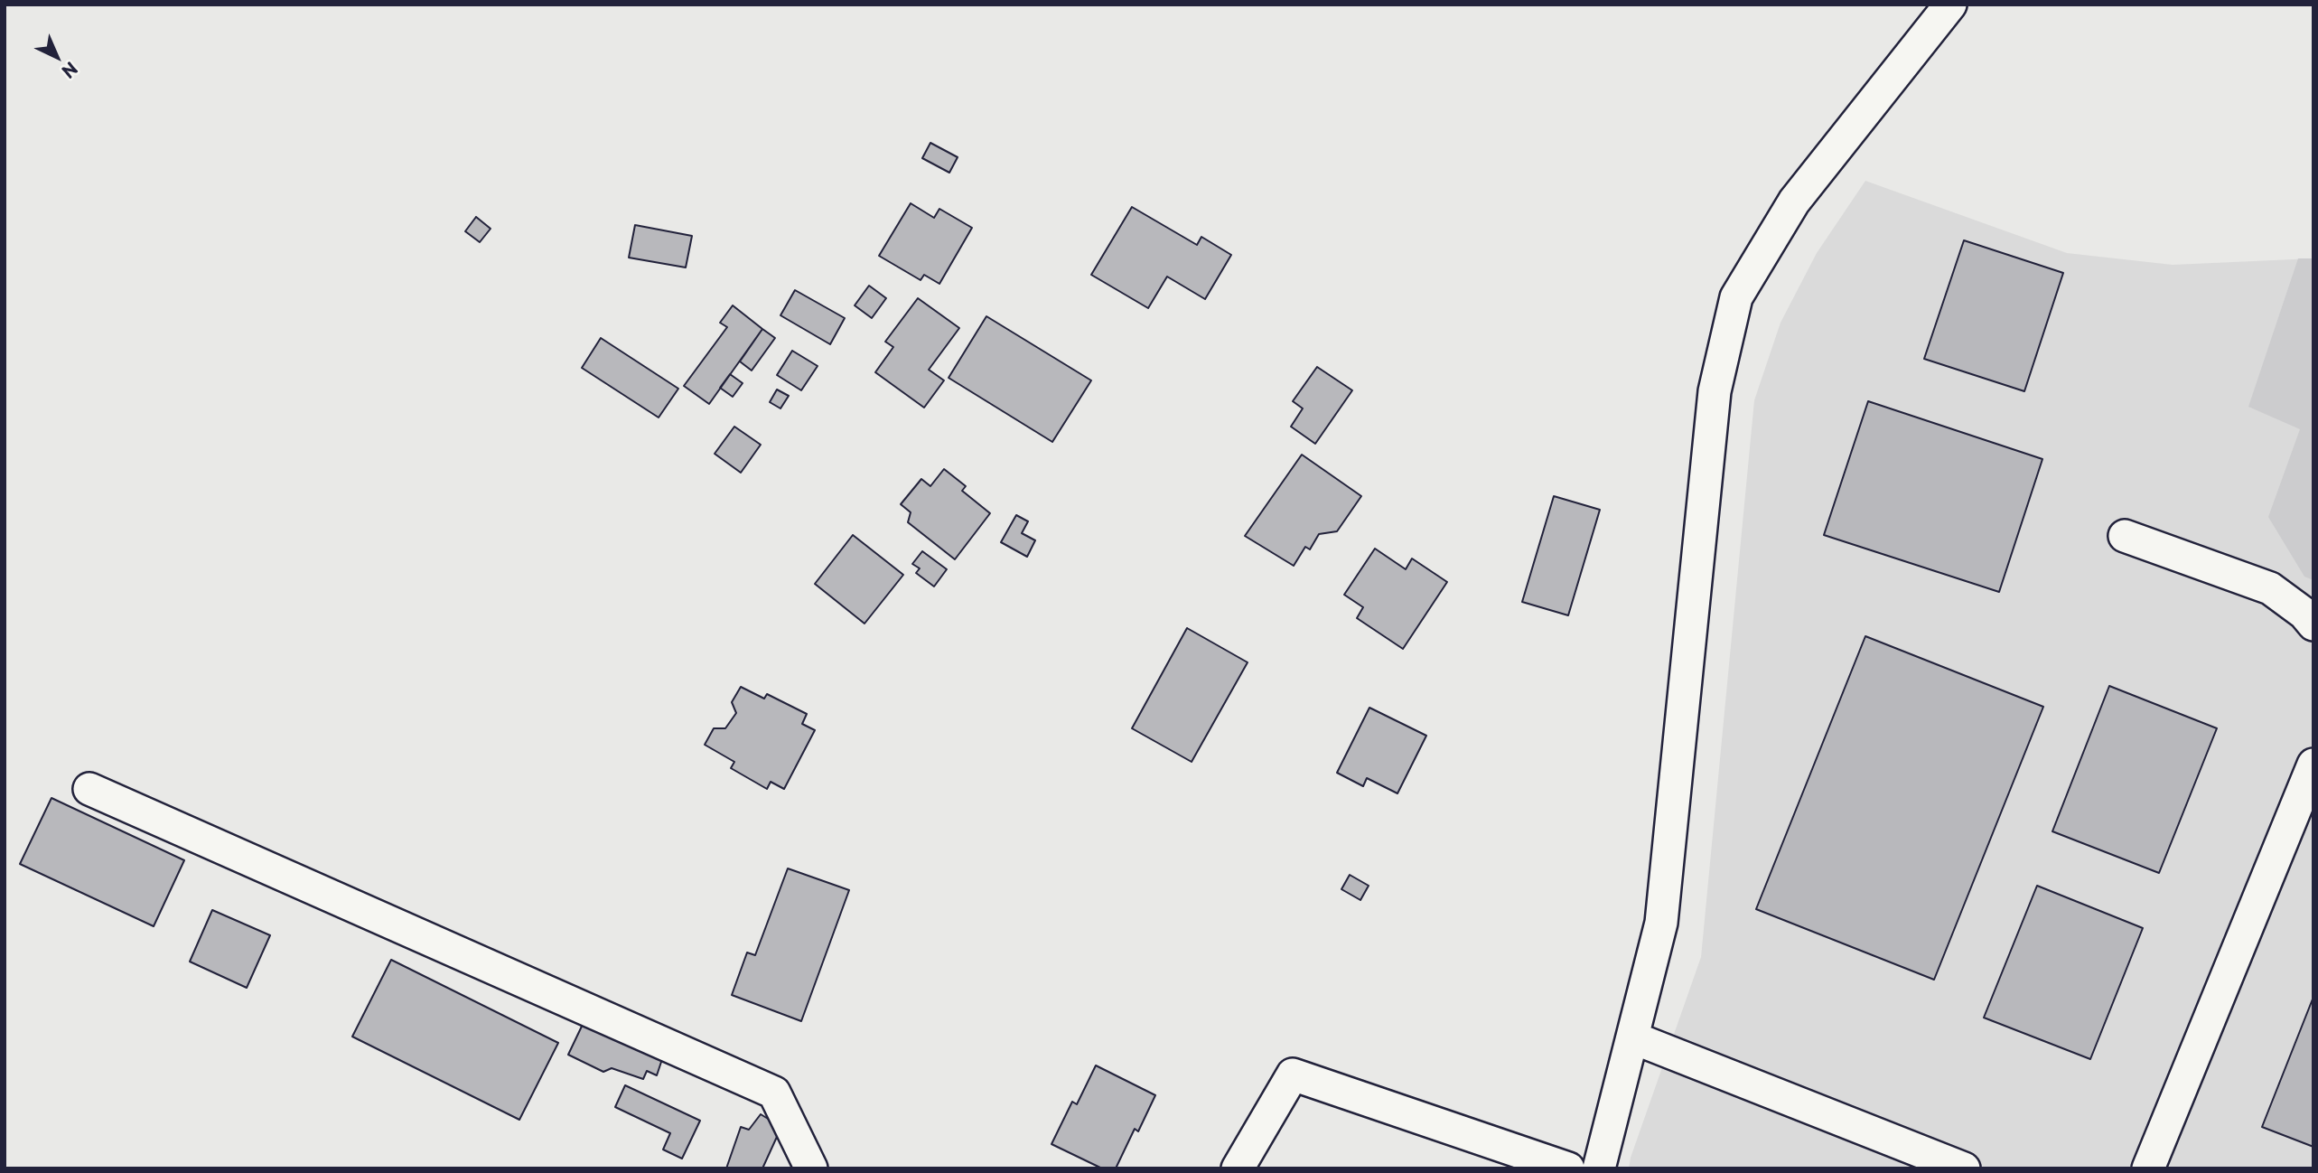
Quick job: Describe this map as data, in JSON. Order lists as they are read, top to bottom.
{
  "north": "bottom right"
}
